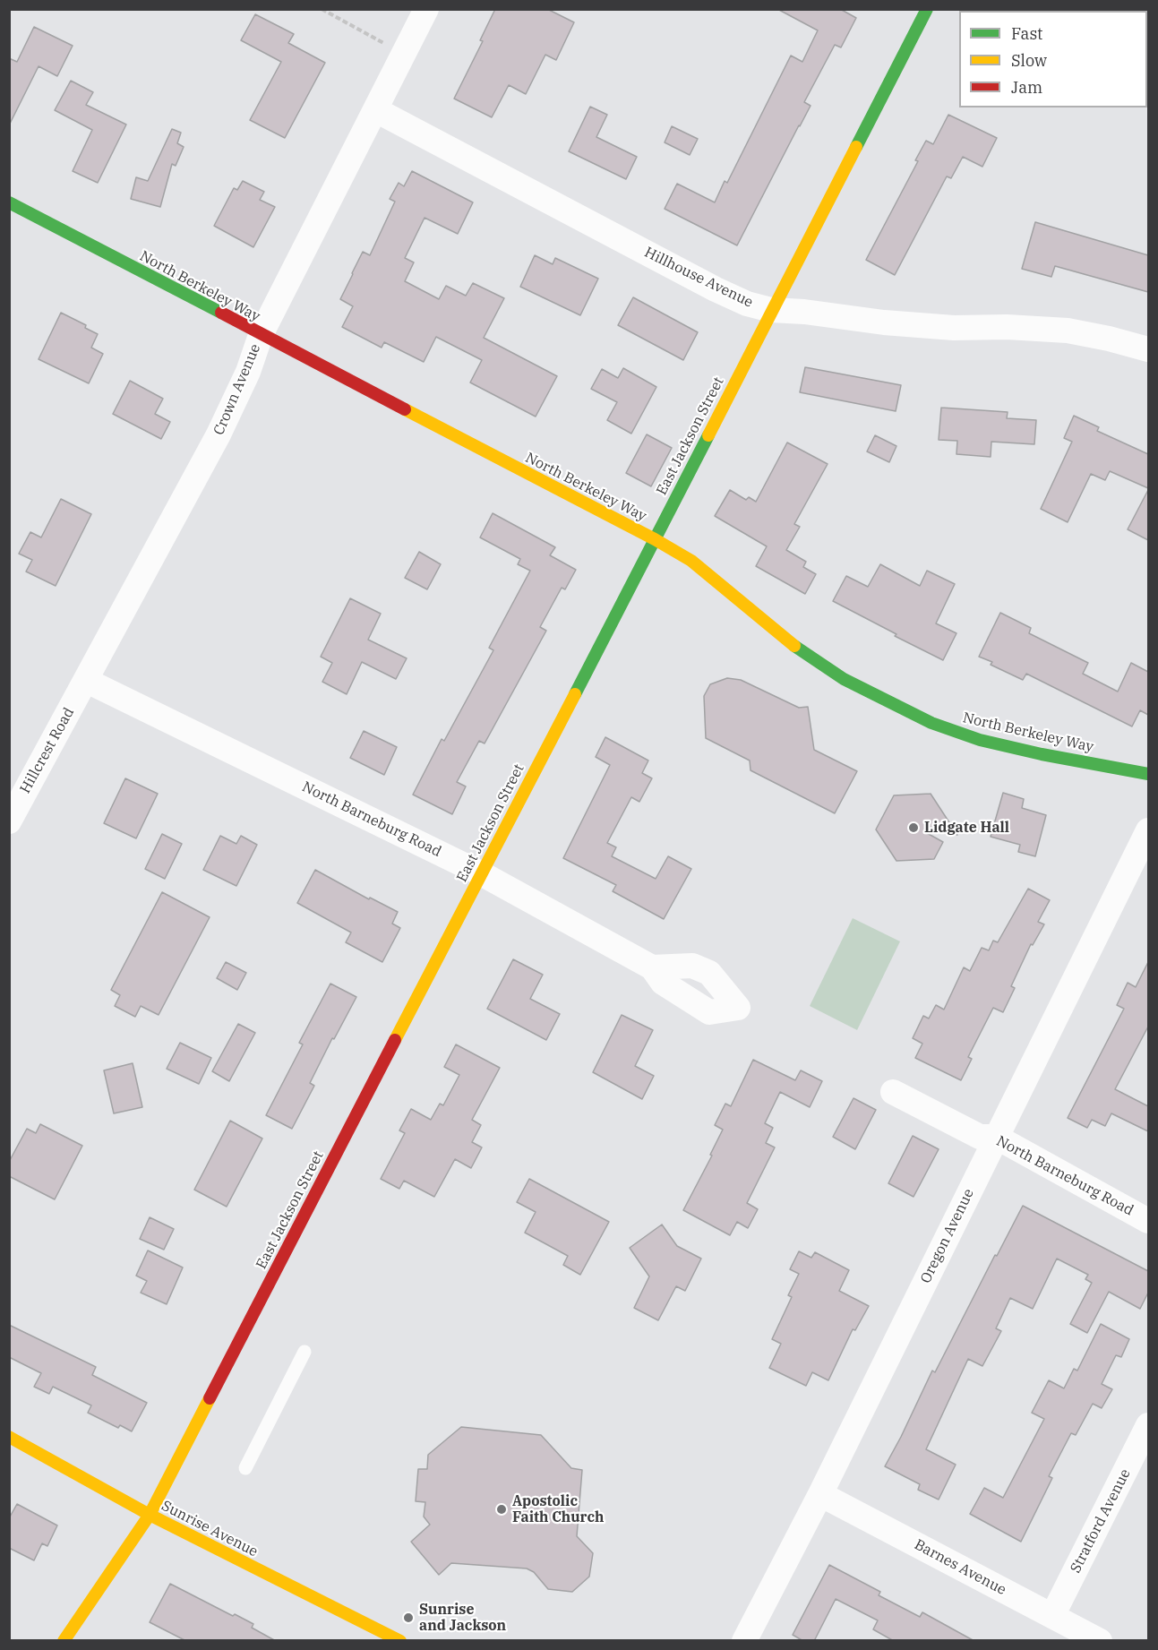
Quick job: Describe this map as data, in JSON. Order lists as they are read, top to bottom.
{
  "streets": {
    "street": [
      "Hillhouse Avenue",
      "North Berkeley Way",
      "Crown Avenue",
      "East Jackson Street",
      "Hillcrest Road",
      "North Barneburg Road",
      "Oregon Avenue",
      "Stratford Avenue",
      "Sunrise Avenue",
      "Barnes Avenue"
    ]
  },
  "crossings": [
    ["Hillhouse Avenue", "Crown Avenue"],
    ["Hillhouse Avenue", "East Jackson Street"],
    ["North Berkeley Way", "Crown Avenue"],
    ["North Berkeley Way", "East Jackson Street"],
    ["Crown Avenue", "Hillcrest Road"],
    ["Crown Avenue", "North Barneburg Road"],
    ["East Jackson Street", "North Barneburg Road"],
    ["East Jackson Street", "Sunrise Avenue"],
    ["Hillcrest Road", "North Barneburg Road"],
    ["North Barneburg Road", "Oregon Avenue"],
    ["Oregon Avenue", "Barnes Avenue"],
    ["Stratford Avenue", "Barnes Avenue"]
  ],
  "places": ["Lidgate Hall", "Apostolic Faith Church", "Sunrise and Jackson"],
  "legend": ["Fast", "Slow", "Jam"]
}
